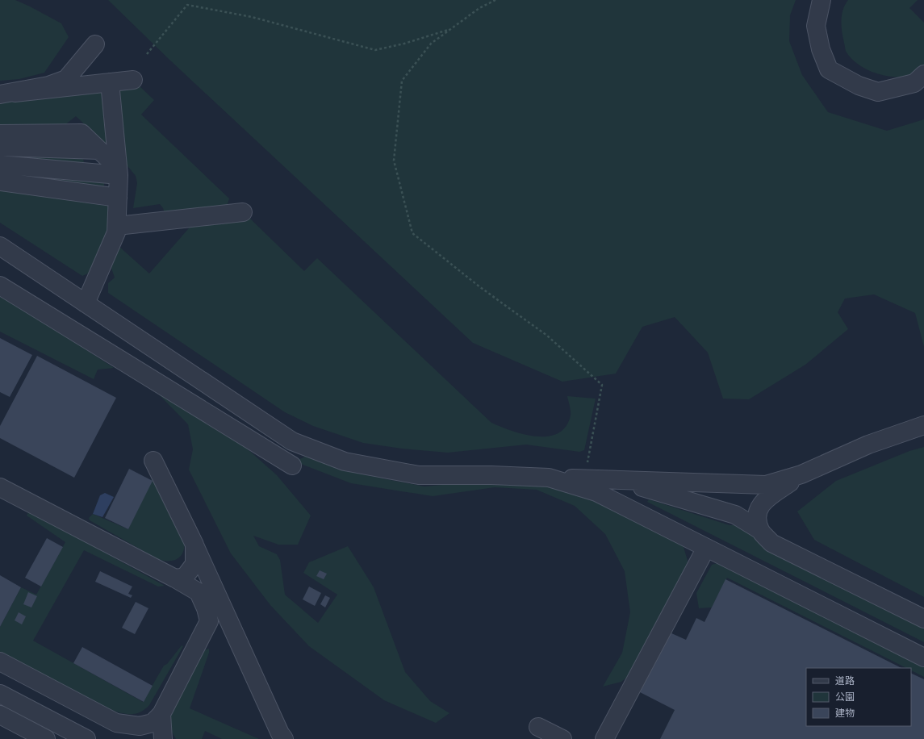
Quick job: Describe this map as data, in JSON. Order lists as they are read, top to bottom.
{
  "legend": ["道路", "公園", "建物"]
}
